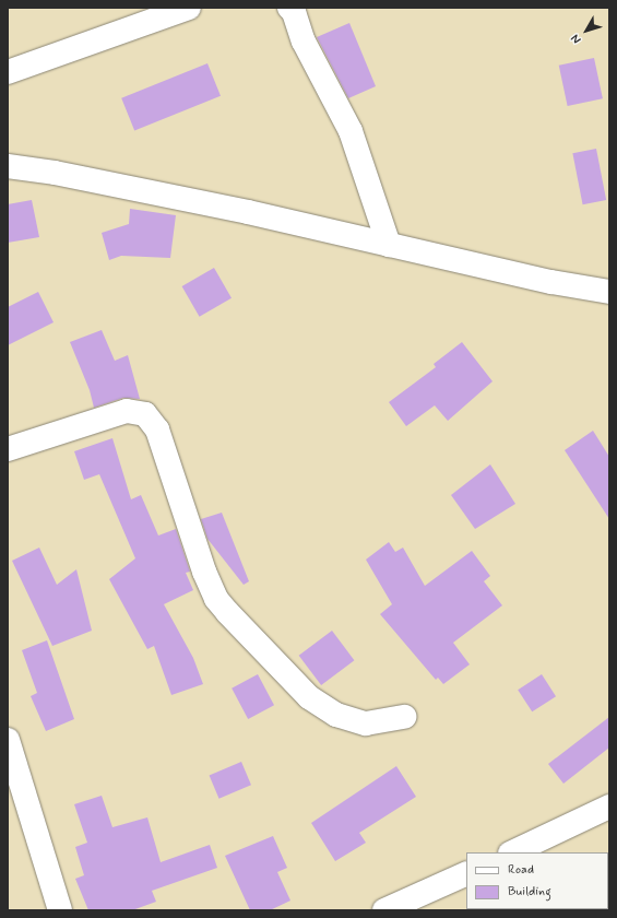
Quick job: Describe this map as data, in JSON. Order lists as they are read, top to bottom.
{
  "legend": ["Road", "Building"],
  "north": "bottom left"
}
